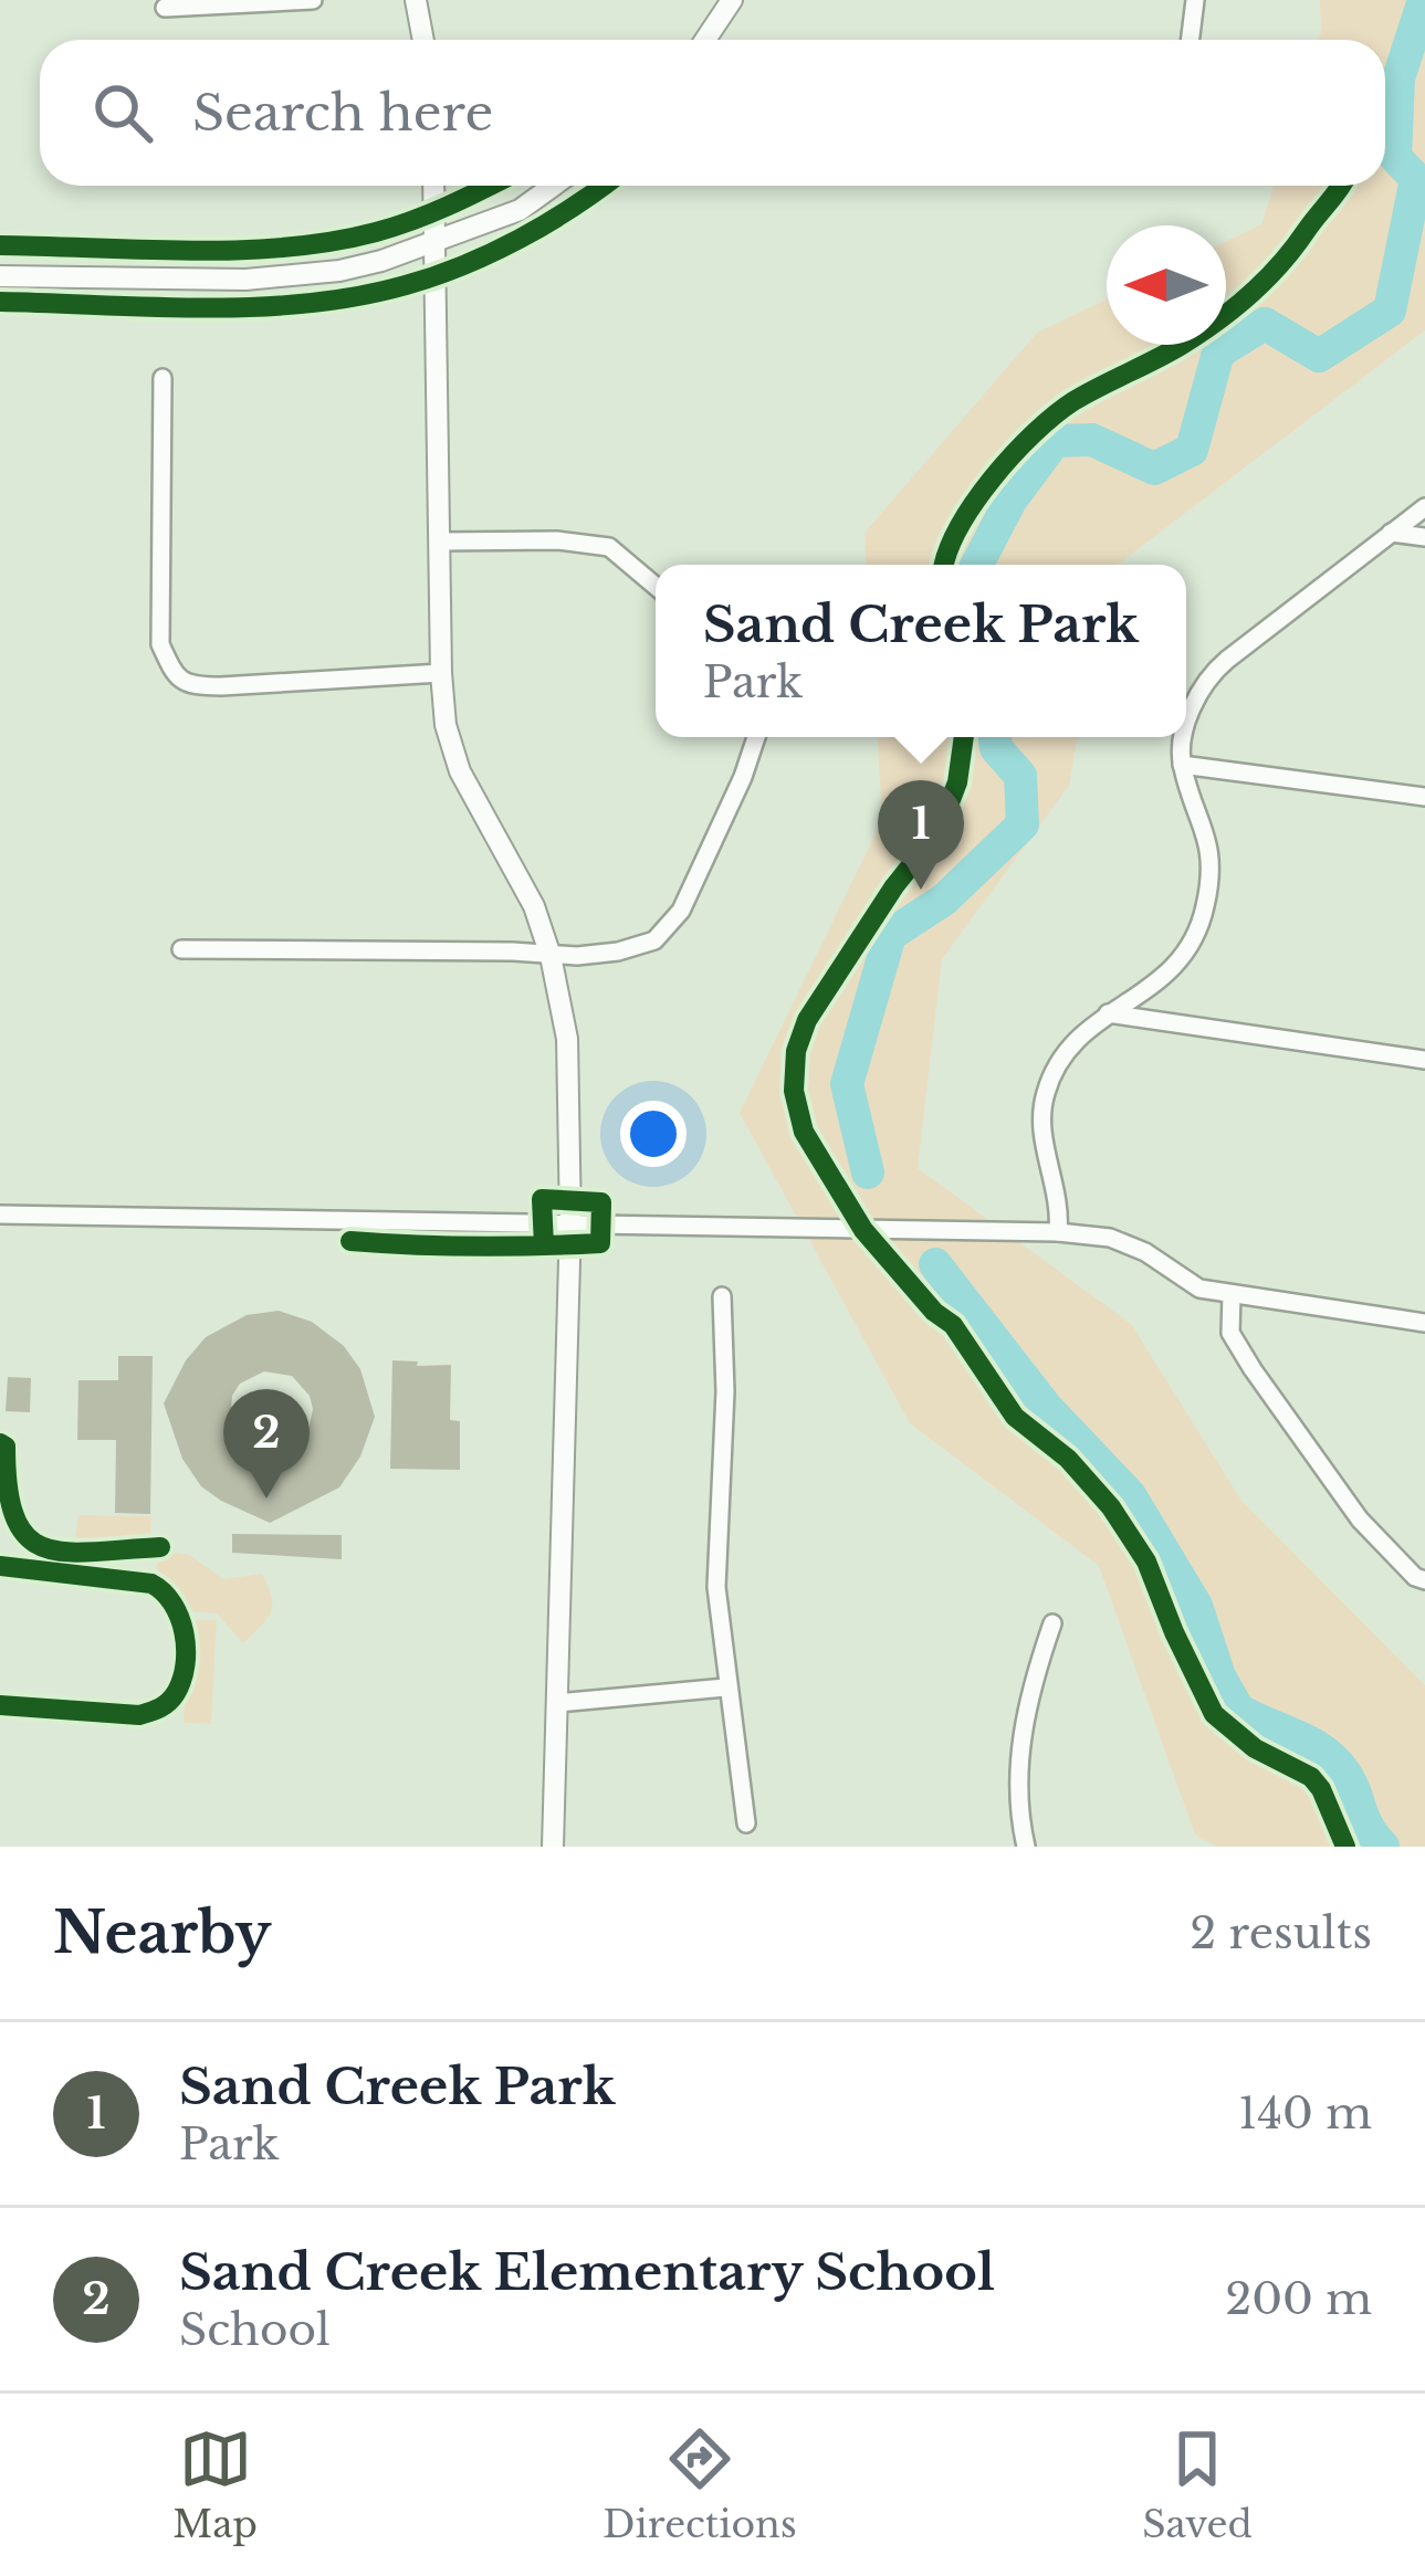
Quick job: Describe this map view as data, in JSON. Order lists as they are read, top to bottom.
{
  "north": "left",
  "page": {
    "search": "Search here",
    "popup": ["Sand Creek Park", "Park"],
    "pins": ["1", "2"],
    "heading": ["Nearby", "2 results"],
    "list": [
      {
        "mark": "1",
        "name": "Sand Creek Park",
        "note": "Park",
        "value": "140 m"
      },
      {
        "mark": "2",
        "name": "Sand Creek Elementary School",
        "note": "School",
        "value": "200 m"
      }
    ],
    "nav": ["Map", "Directions", "Saved"]
  }
}
